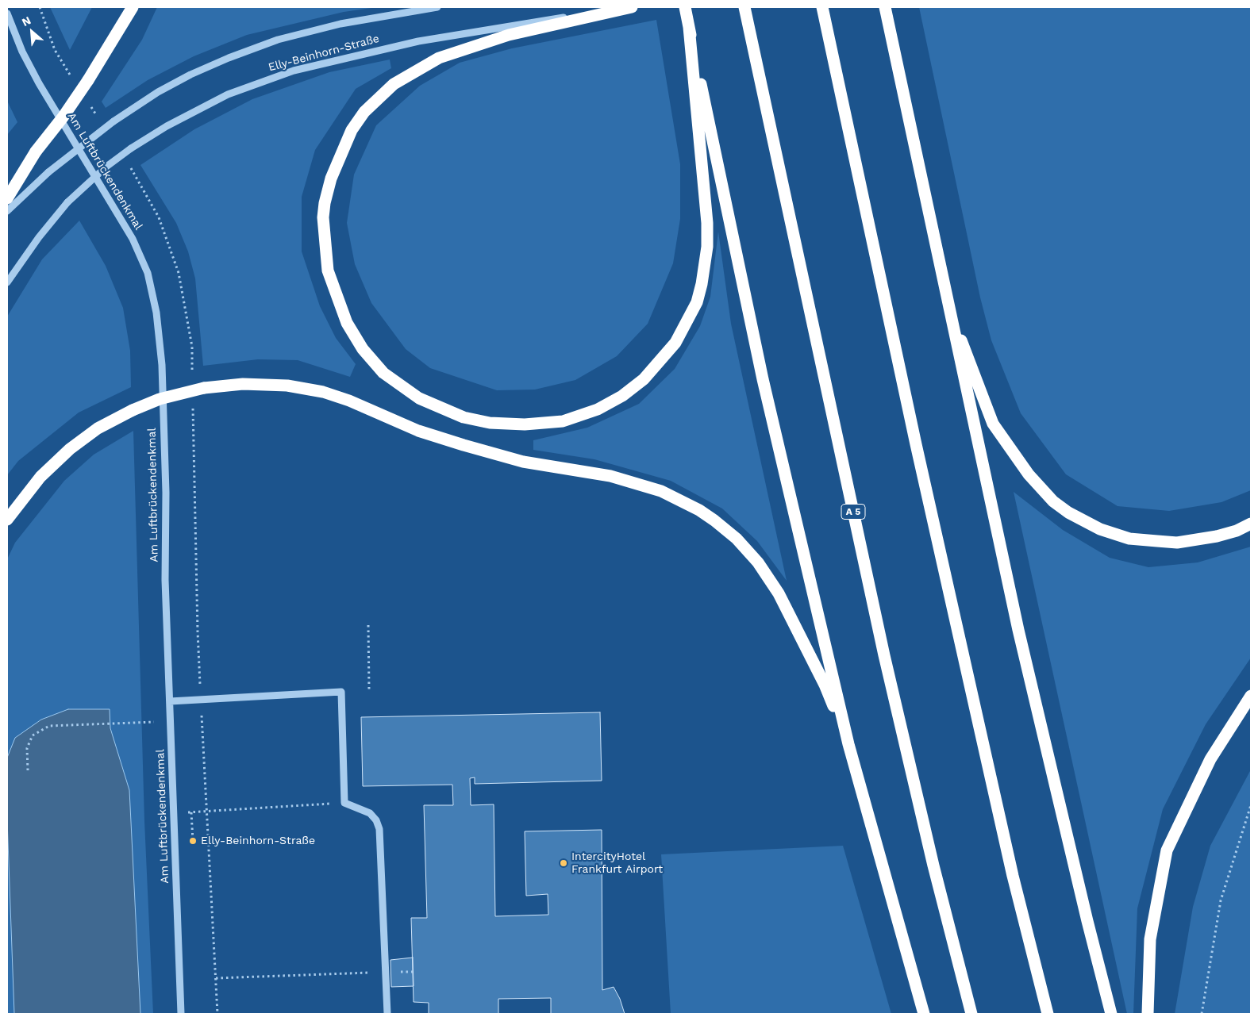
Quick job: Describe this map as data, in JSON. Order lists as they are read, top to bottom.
{
  "streets": {
    "highway": ["A 5"],
    "street": ["Elly-Beinhorn-Straße", "Am Luftbrückendenkmal"]
  },
  "places": ["Elly-Beinhorn-Straße", "IntercityHotel Frankfurt Airport"],
  "north": "top left"
}
